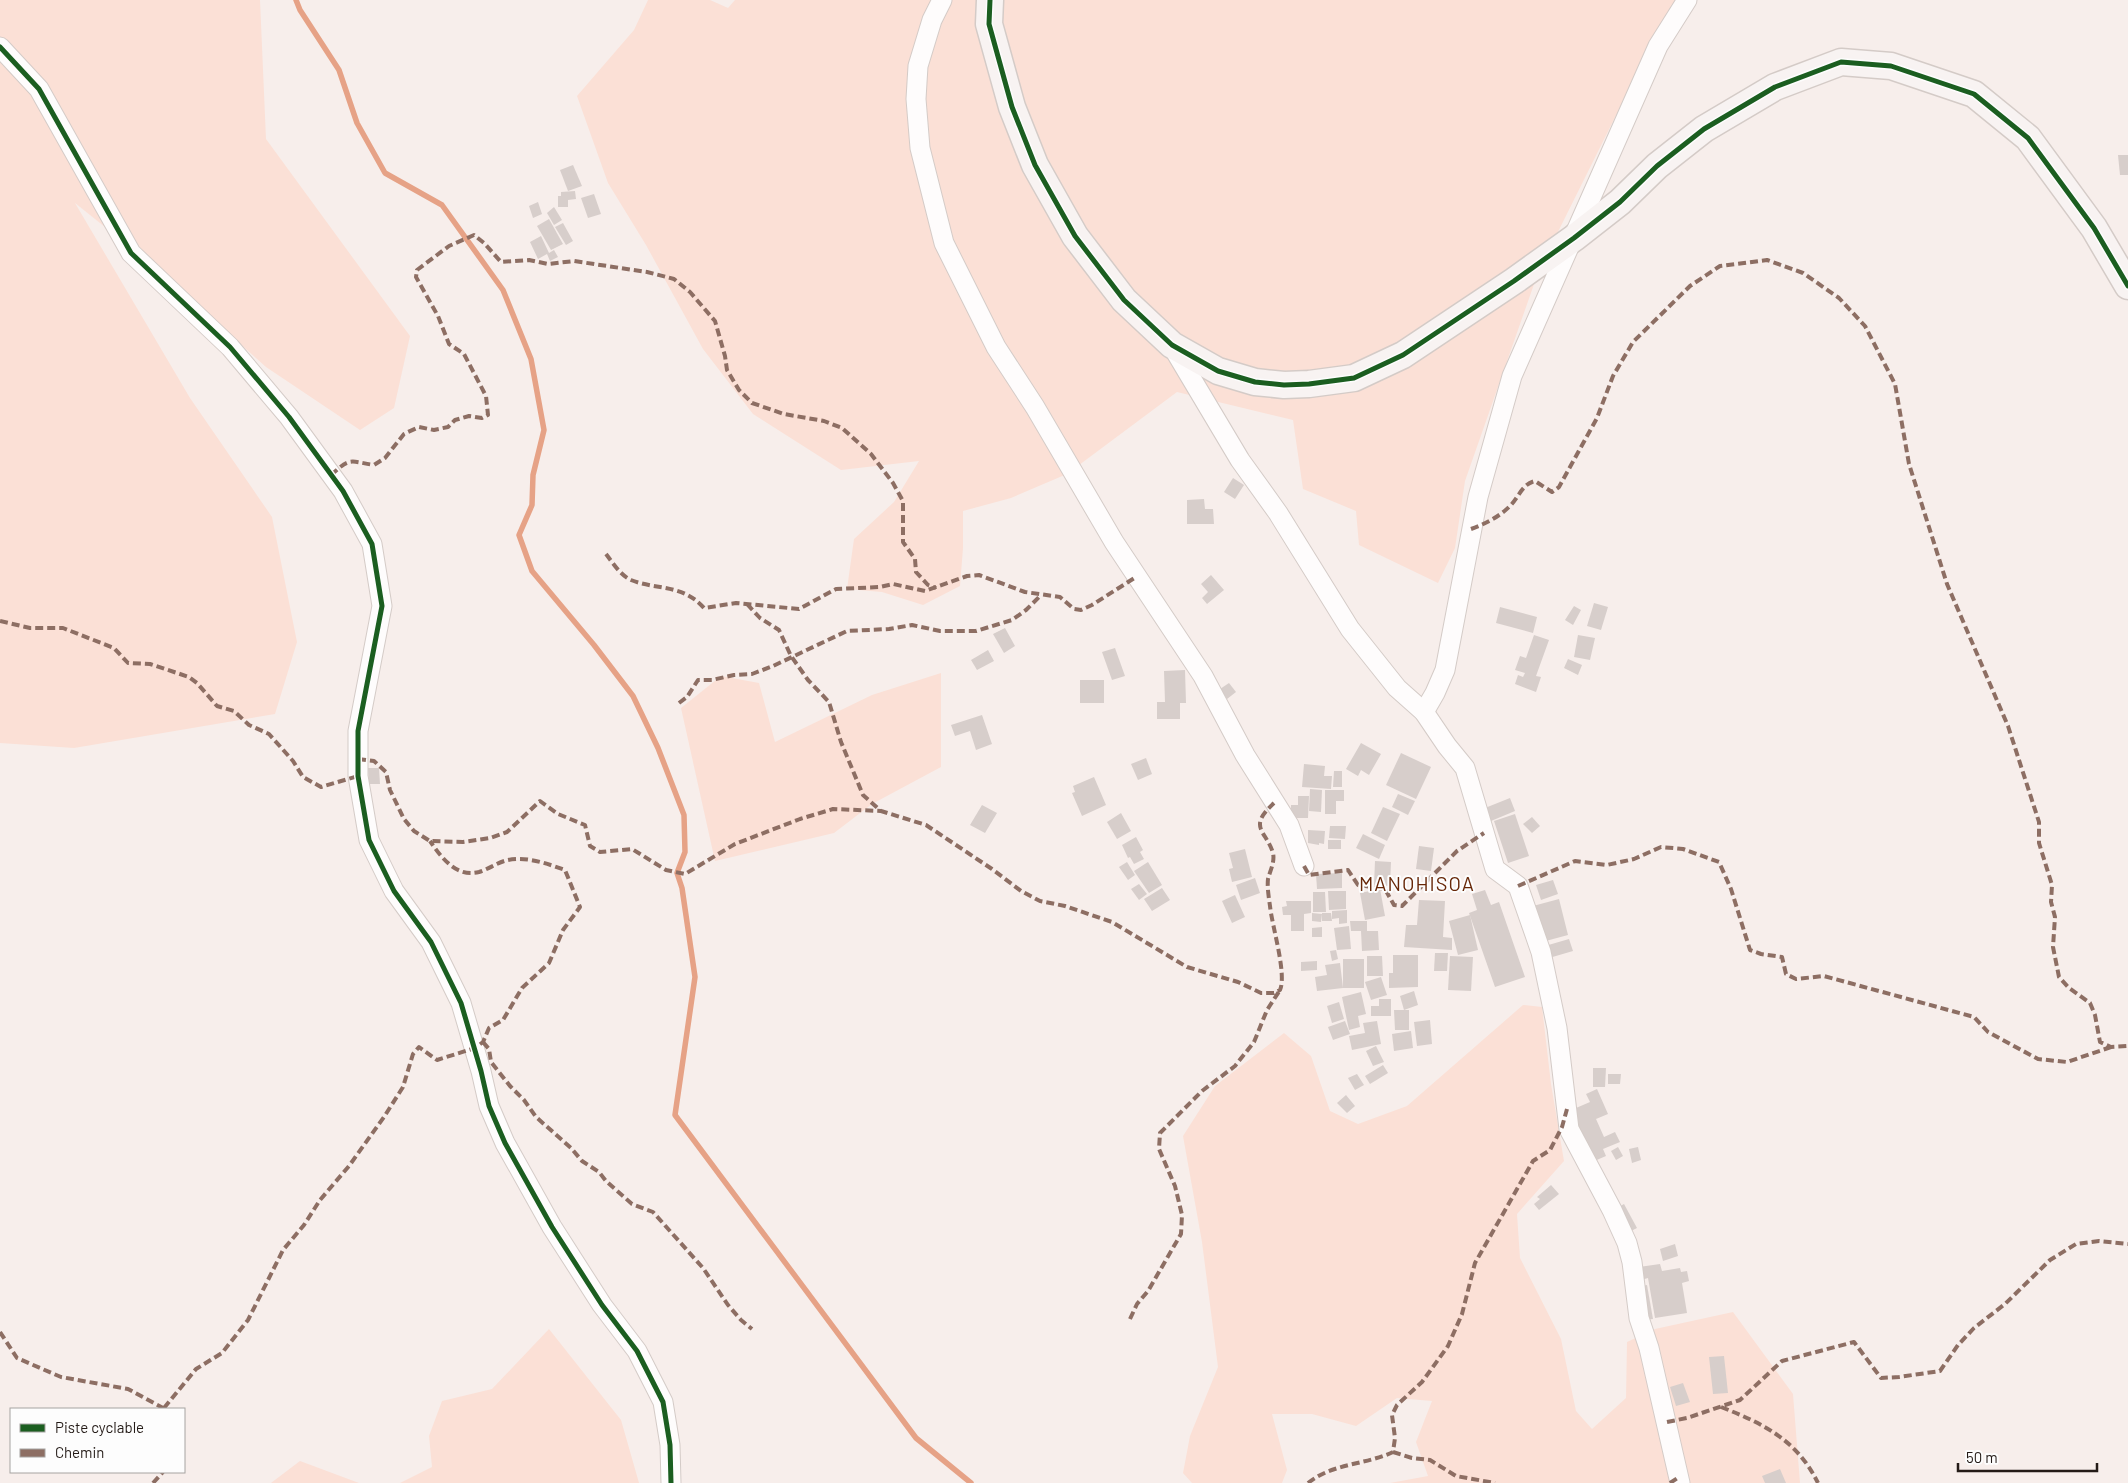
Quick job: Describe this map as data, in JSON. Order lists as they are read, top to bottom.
{
  "districts": ["MANOHISOA"],
  "legend": ["Piste cyclable", "Chemin"],
  "scale_bar": "50 m"
}
